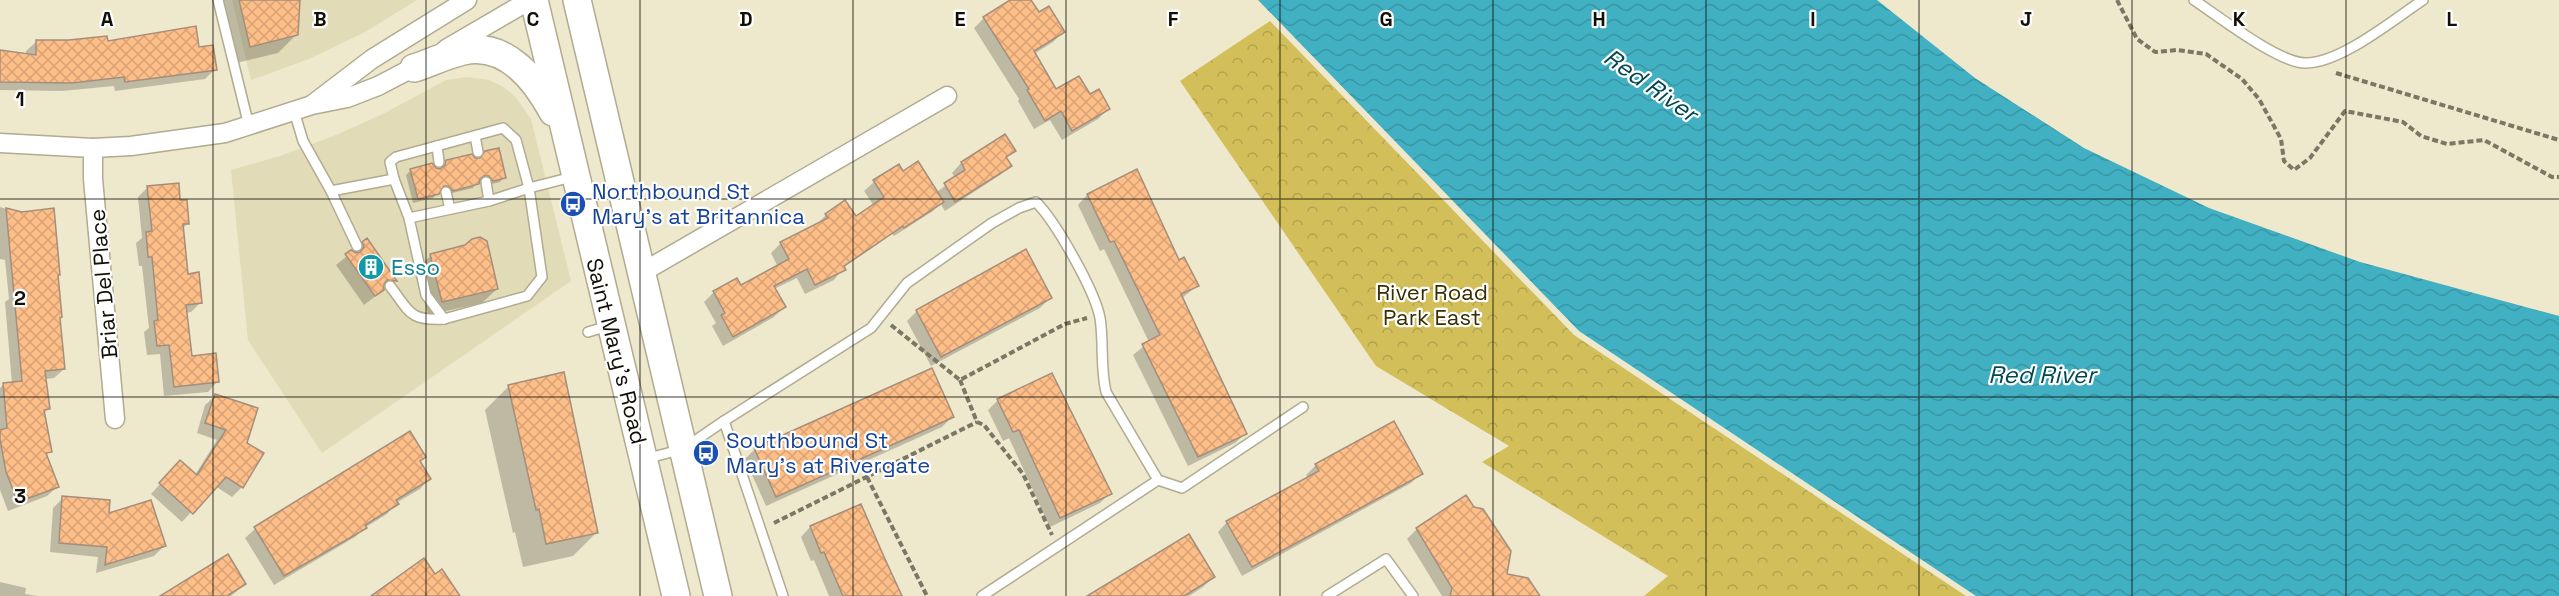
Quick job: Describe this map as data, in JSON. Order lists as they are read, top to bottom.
{
  "streets": {
    "main road": ["Saint Mary’s Road"],
    "street": ["Briar Del Place"]
  },
  "water": ["Red River"],
  "parks": ["River Road Park East"],
  "places": {
    "bus stop": ["Northbound St Mary's at Britannica", "Southbound St Mary's at Rivergate"],
    "building": ["Esso"]
  },
  "grid": {
    "columns": [
      "A",
      "B",
      "C",
      "D",
      "E",
      "F",
      "G",
      "H",
      "I",
      "J",
      "K",
      "L"
    ],
    "rows": ["1", "2", "3"]
  }
}
